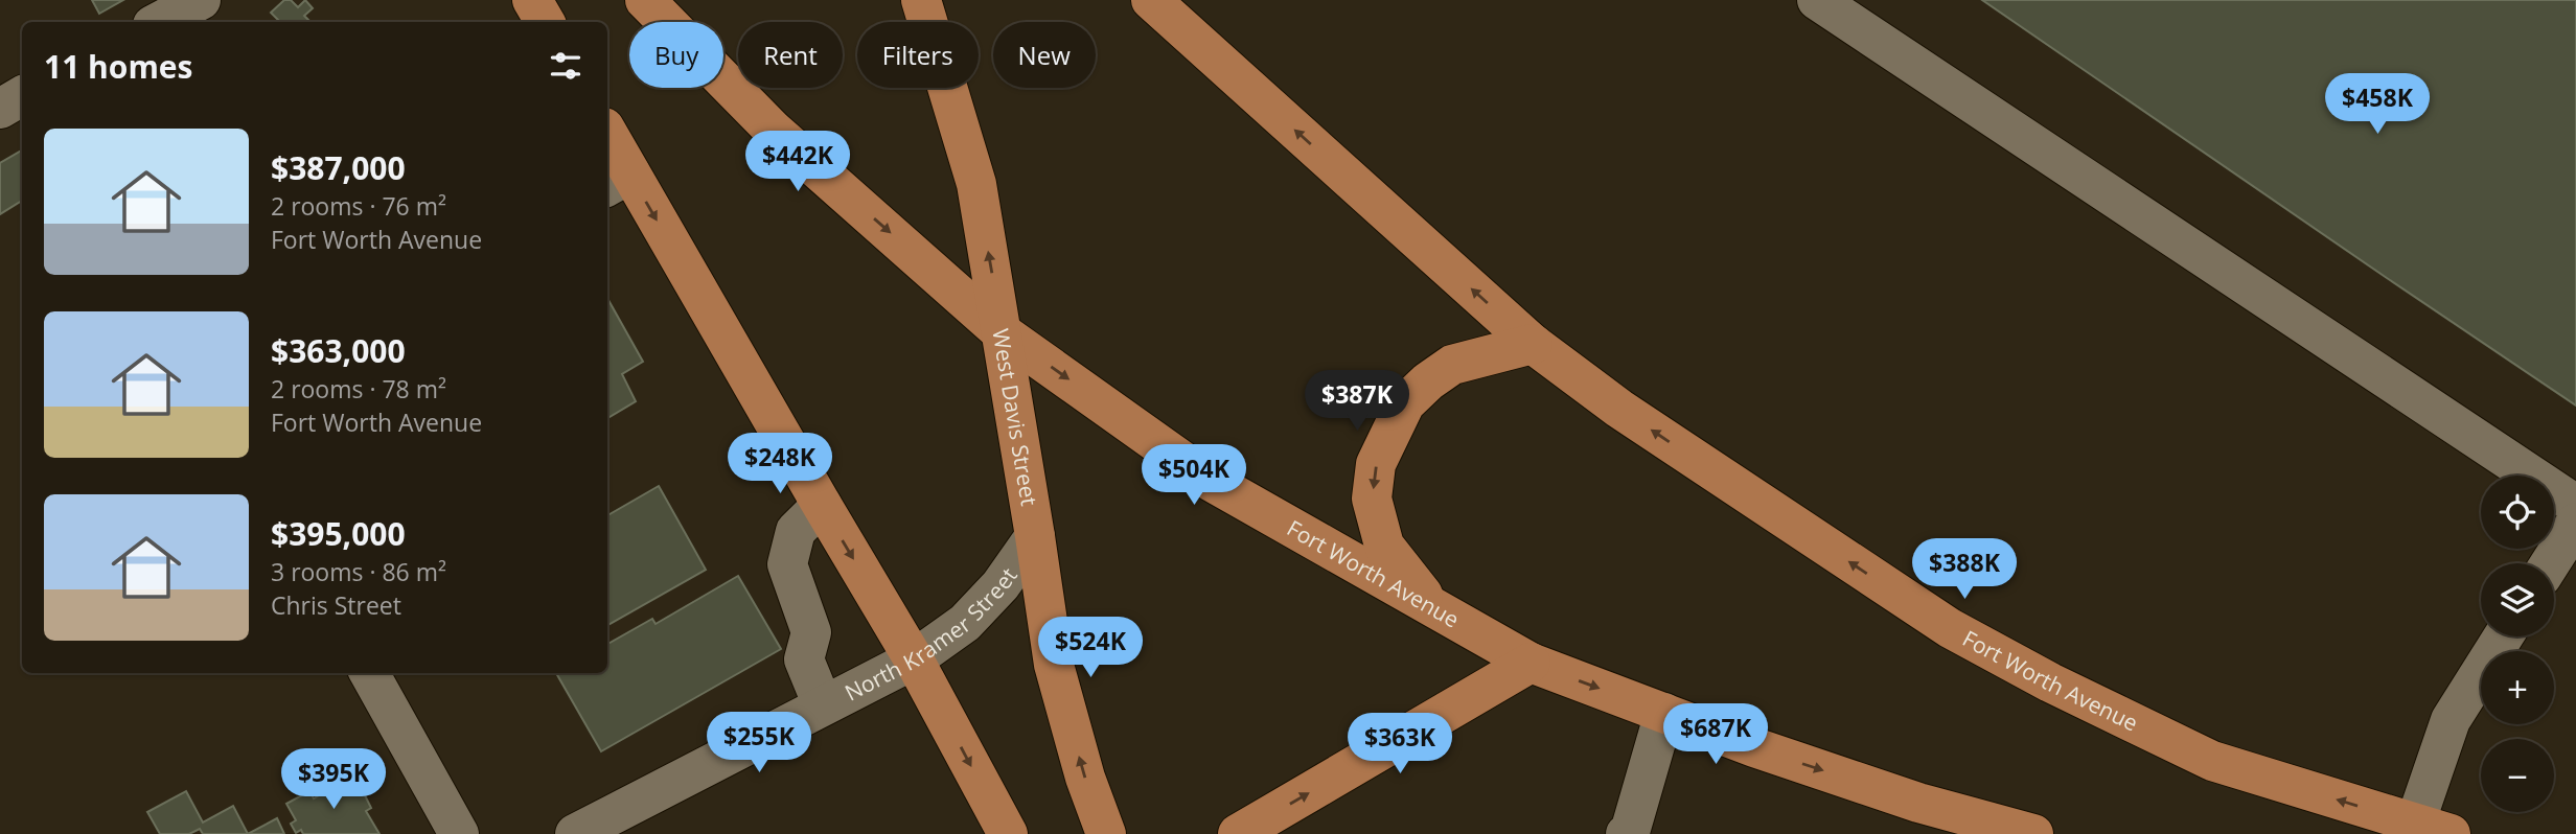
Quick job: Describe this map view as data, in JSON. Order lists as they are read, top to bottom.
{
  "streets": {
    "main road": ["West Davis Street", "Fort Worth Avenue"],
    "street": ["North Kramer Street"]
  },
  "crossings": [
    ["West Davis Street", "Fort Worth Avenue"],
    ["West Davis Street", "North Kramer Street"]
  ],
  "page": {
    "chip": [
      "Buy",
      "Rent",
      "Filters",
      "New"
    ],
    "heading": "11 homes",
    "price": [
      "$458K",
      "$442K",
      "$387K",
      "$248K",
      "$504K",
      "$388K",
      "$524K",
      "$687K",
      "$255K",
      "$363K",
      "$395K"
    ],
    "list": [
      {
        "name": "$387,000",
        "note": "2 rooms · 76 m² · Fort Worth Avenue"
      },
      {
        "name": "$363,000",
        "note": "2 rooms · 78 m² · Fort Worth Avenue"
      },
      {
        "name": "$395,000",
        "note": "3 rooms · 86 m² · Chris Street"
      }
    ],
    "map_buttons": ["+", "−"]
  }
}
